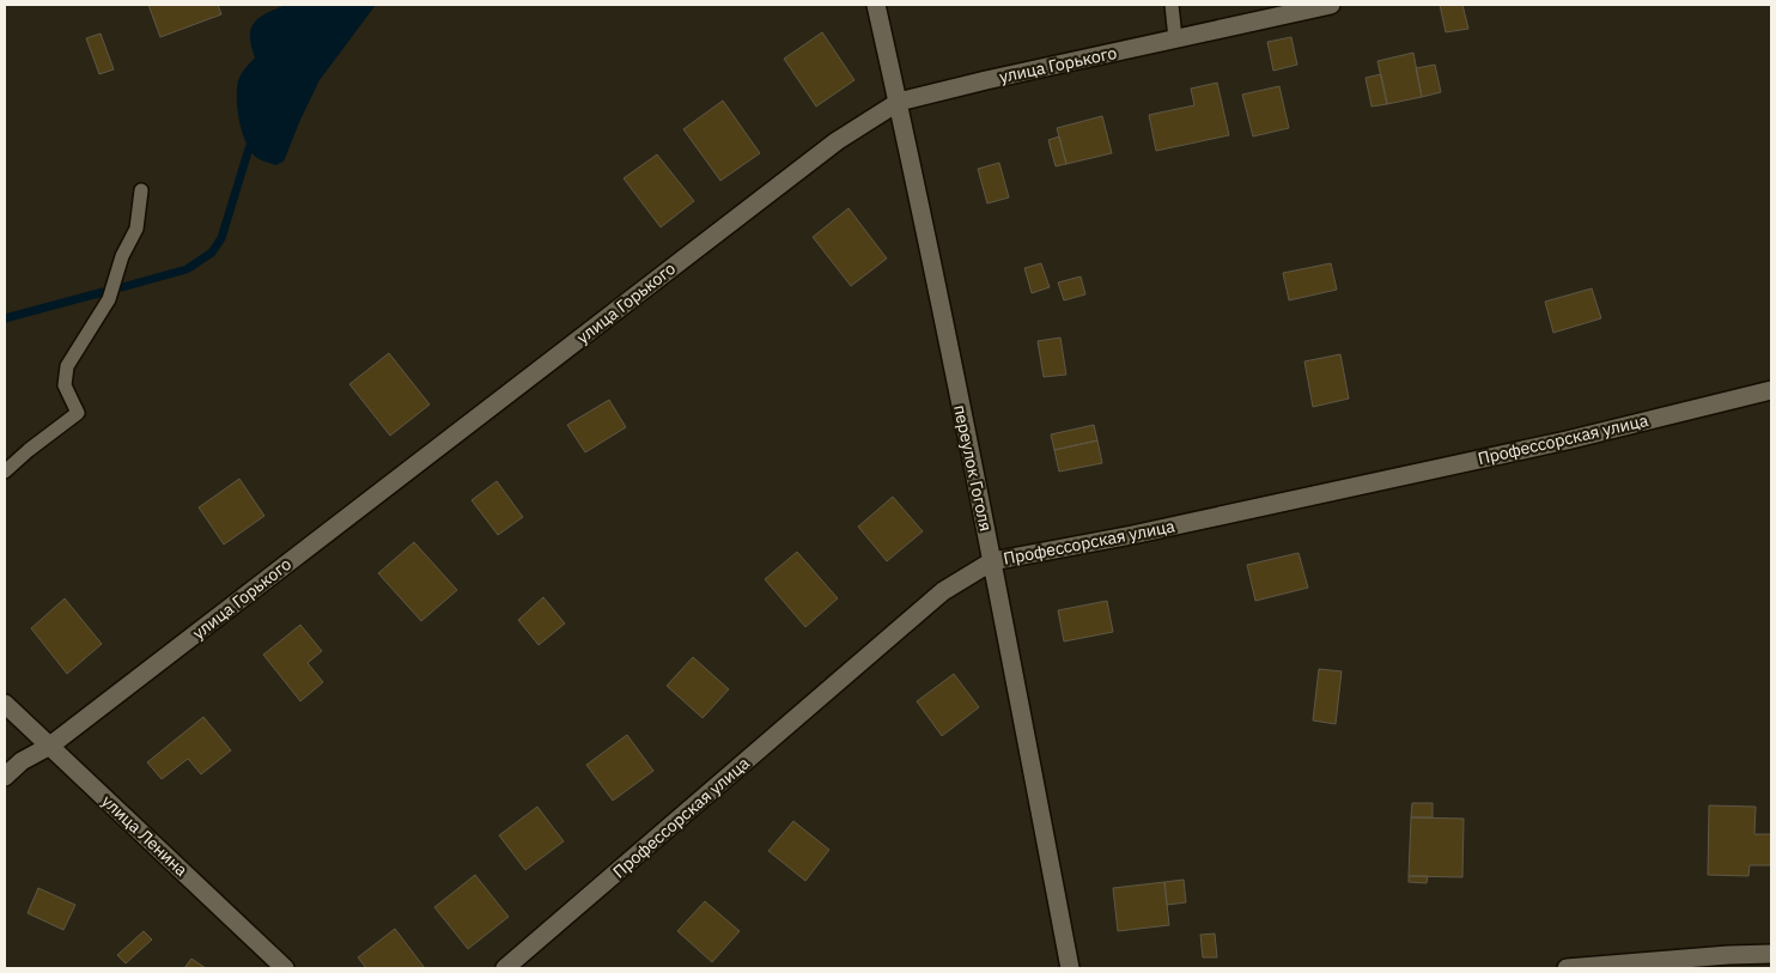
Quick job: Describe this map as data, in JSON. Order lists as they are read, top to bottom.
{
  "streets": {
    "street": [
      "улица Горького",
      "Профессорская улица",
      "переулок Гоголя",
      "улица Ленина"
    ]
  },
  "crossings": [
    ["улица Горького", "переулок Гоголя"],
    ["улица Горького", "улица Ленина"],
    ["Профессорская улица", "переулок Гоголя"]
  ]
}
